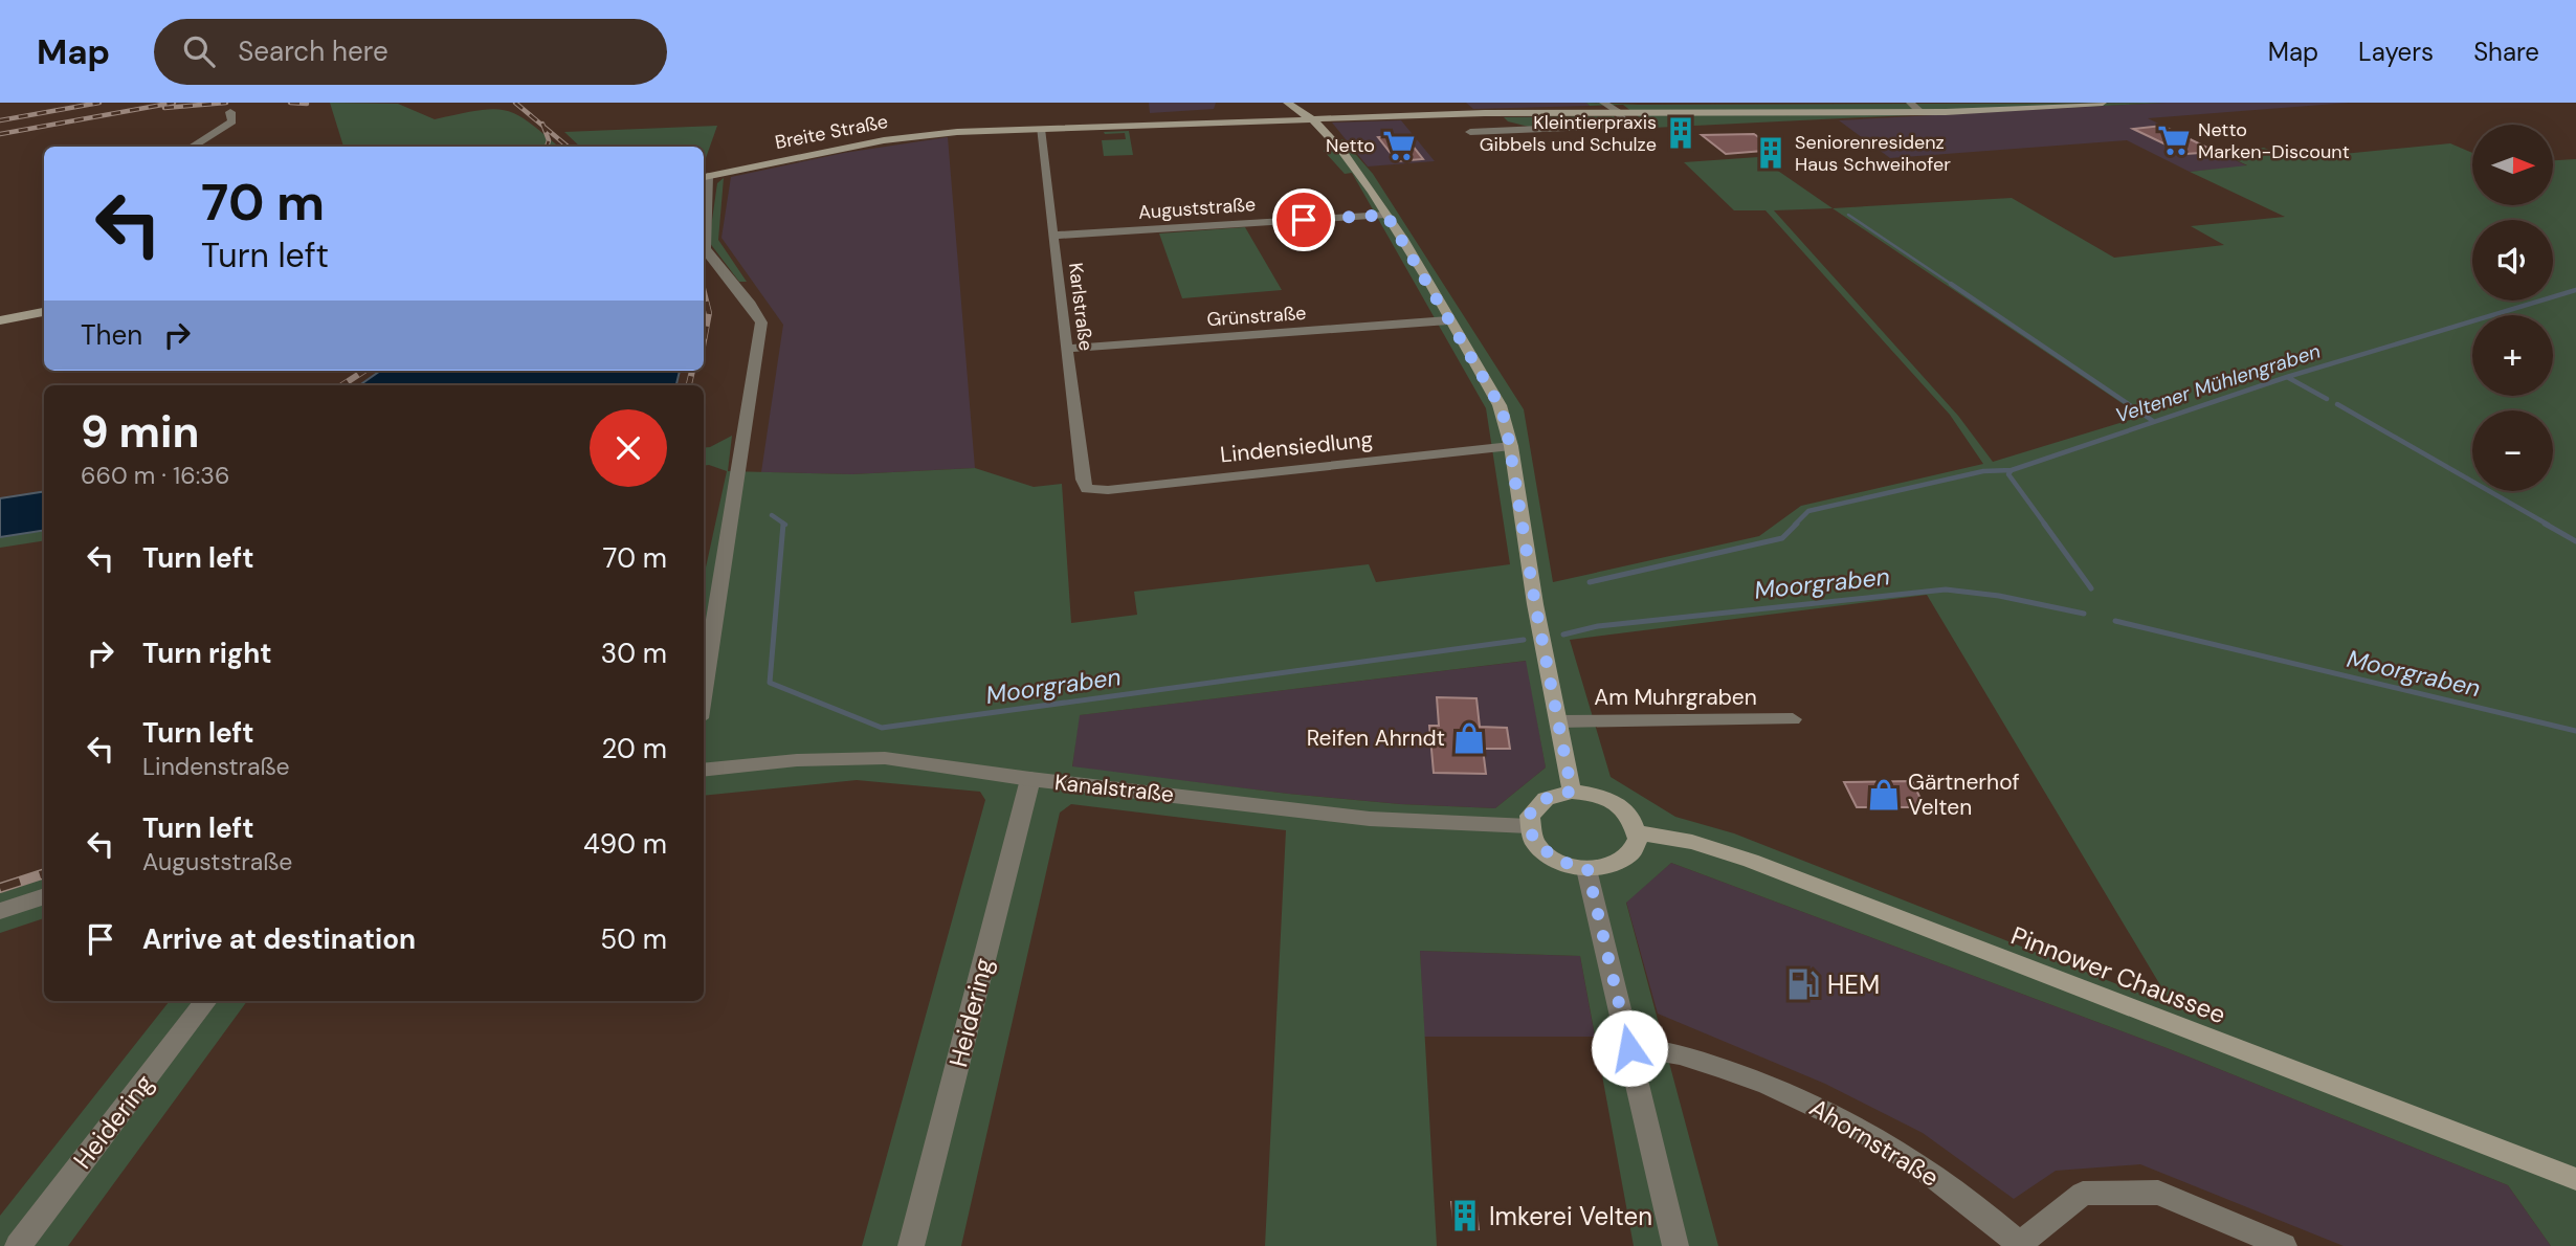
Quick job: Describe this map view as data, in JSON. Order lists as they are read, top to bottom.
{
  "streets": {
    "main road": ["Breite Straße", "Pinnower Chaussee"],
    "street": [
      "Auguststraße",
      "Karlstraße",
      "Grünstraße",
      "Lindensiedlung",
      "Am Muhrgraben",
      "Kanalstraße",
      "Heidering",
      "Ahornstraße"
    ]
  },
  "crossings": [
    ["Breite Straße", "Karlstraße"],
    ["Auguststraße", "Karlstraße"],
    ["Karlstraße", "Grünstraße"],
    ["Karlstraße", "Lindensiedlung"],
    ["Kanalstraße", "Pinnower Chaussee"],
    ["Kanalstraße", "Heidering"]
  ],
  "water": ["Veltener Mühlengraben", "Moorgraben"],
  "places": {
    "building": ["Kleintierpraxis Gibbels und Schulze", "Seniorenresidenz Haus Schweihofer", "Imkerei Velten"],
    "supermarket": ["Netto Marken-Discount", "Netto"],
    "shop": ["Reifen Ahrndt", "Gärtnerhof Velten"],
    "fuel station": ["HEM"]
  },
  "north": "right",
  "page": {
    "header": "Map",
    "search": "Search here",
    "nav": ["Map", "Layers", "Share"],
    "map_buttons": ["+", "−"],
    "turn": ["70 m", "Turn left"],
    "then": "Then",
    "heading": ["9 min", "660 m · 16:36"],
    "list": [
      {
        "name": "Turn left",
        "value": "70 m"
      },
      {
        "name": "Turn right",
        "value": "30 m"
      },
      {
        "name": "Turn left",
        "note": "Lindenstraße",
        "value": "20 m"
      },
      {
        "name": "Turn left",
        "note": "Auguststraße",
        "value": "490 m"
      },
      {
        "name": "Arrive at destination",
        "value": "50 m"
      }
    ]
  }
}
